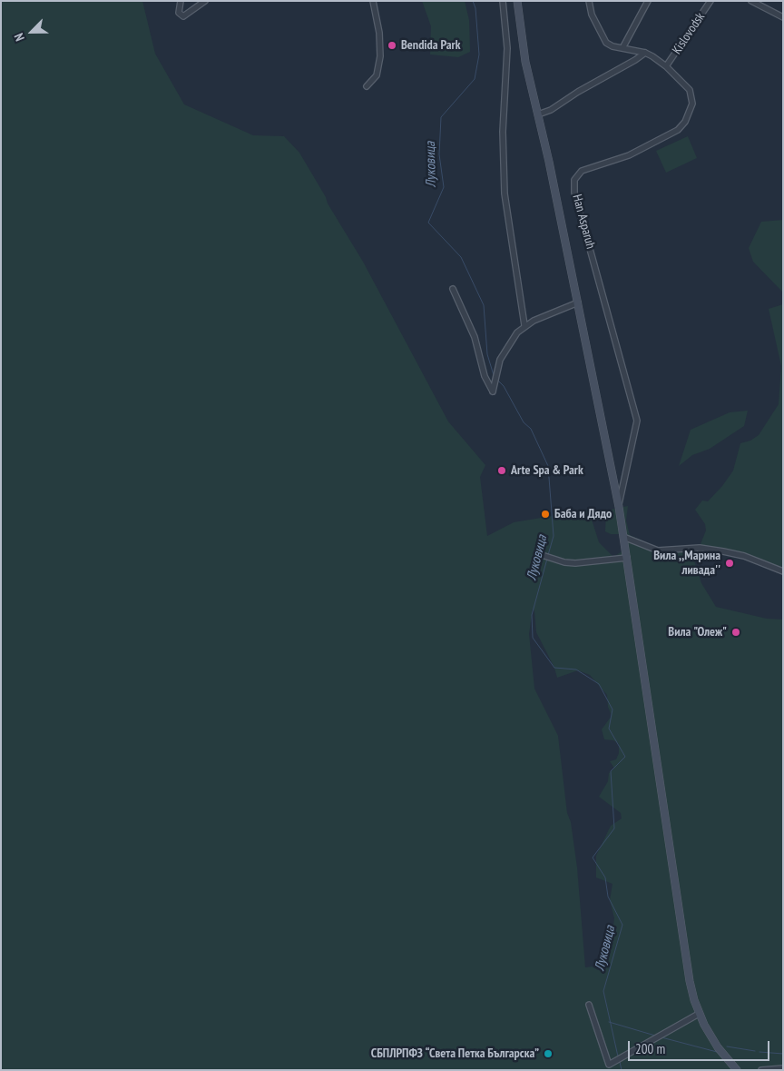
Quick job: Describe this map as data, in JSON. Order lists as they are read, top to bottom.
{
  "streets": {
    "street": ["Kislovodsk", "Han Asparuh"]
  },
  "crossings": [
    ["Kislovodsk", "Han Asparuh"]
  ],
  "water": ["Луковица"],
  "places": [
    "Bendida Park",
    "Arte Spa & Park",
    "Баба и Дядо",
    "Вила ,,Марина ливада''",
    "Вила \"Олеж\"",
    "СБПЛРПФЗ “Света Петка Българска”"
  ],
  "scale_bar": "200 m",
  "north": "bottom left"
}
